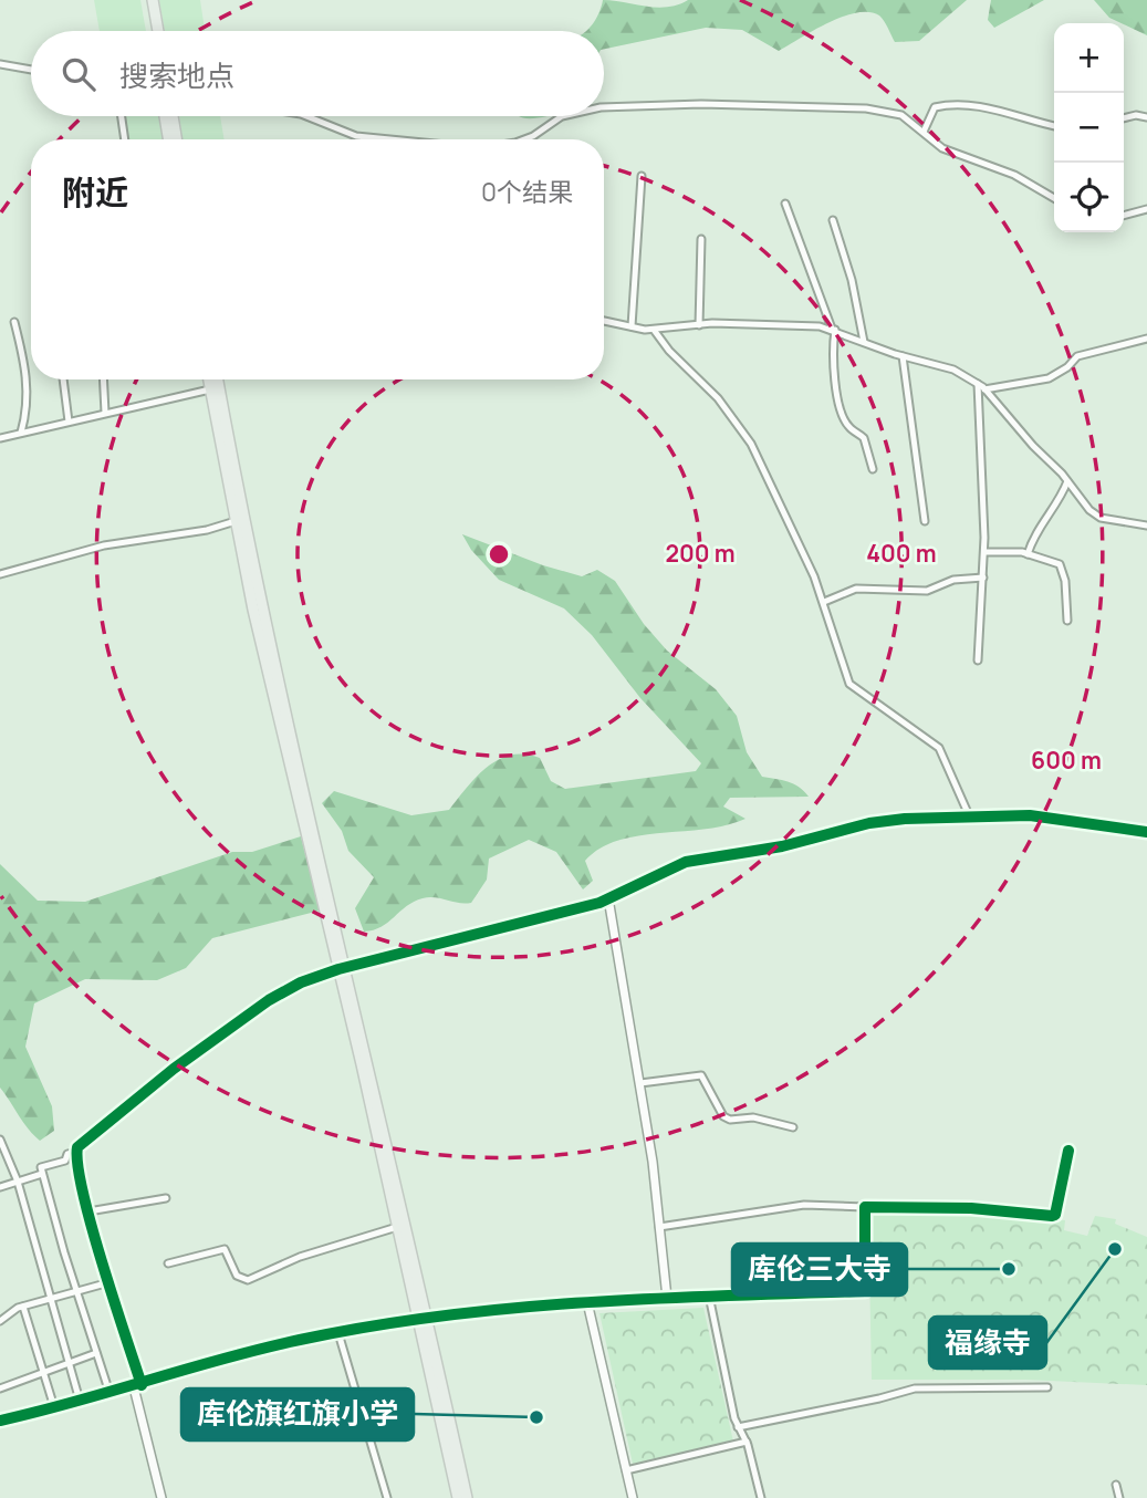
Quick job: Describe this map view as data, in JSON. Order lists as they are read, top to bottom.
{
  "places": ["福缘寺", "库伦三大寺", "库伦旗红旗小学"],
  "page": {
    "map_buttons": ["+", "−"],
    "search": "搜索地点",
    "heading": ["附近", "0个结果"]
  },
  "rings": ["200 m", "400 m", "600 m"]
}
